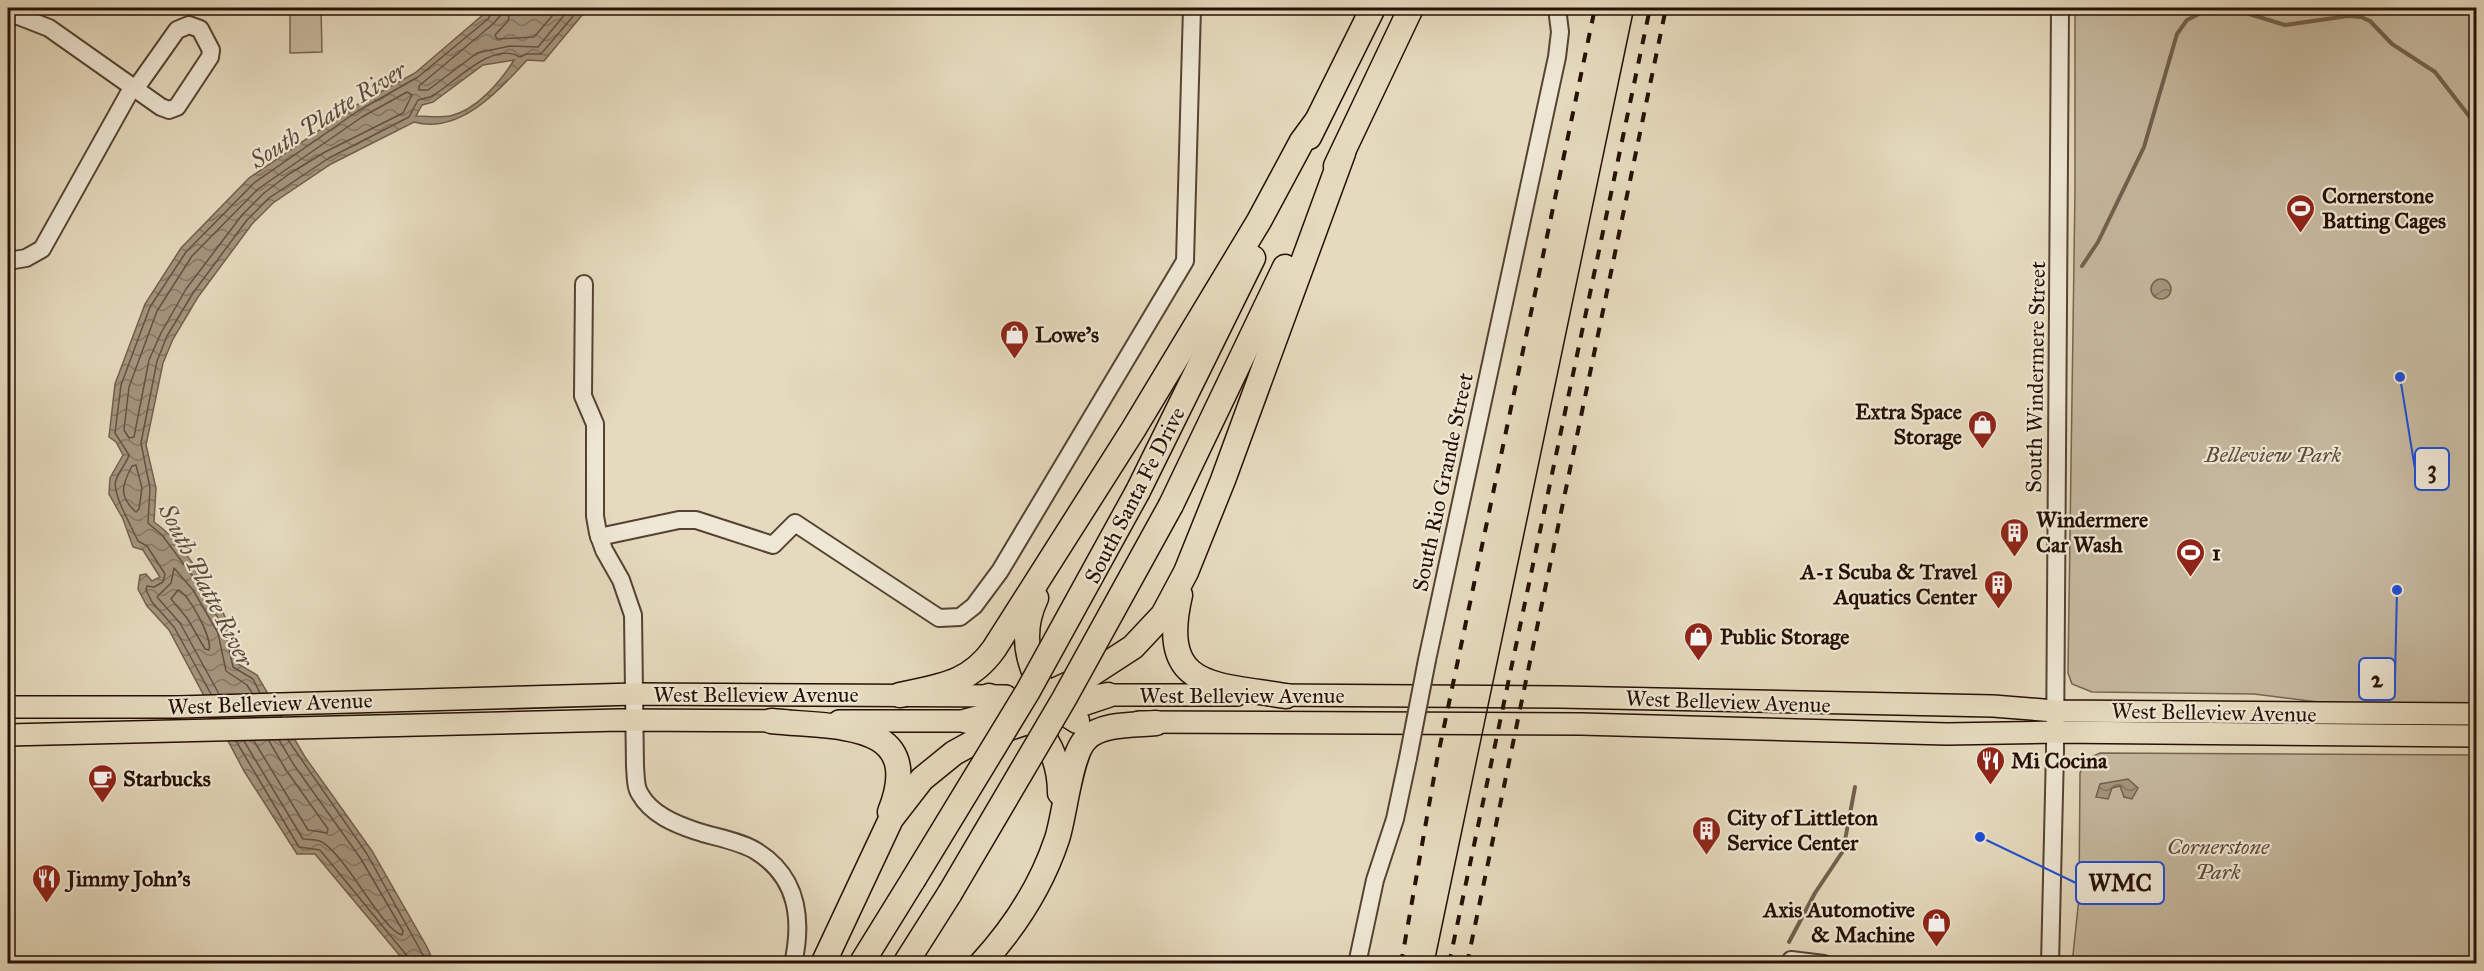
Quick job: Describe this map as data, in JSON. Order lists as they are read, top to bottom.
{
  "streets": {
    "highway": ["South Santa Fe Drive"],
    "main road": ["West Belleview Avenue"],
    "street": ["South Windermere Street", "South Rio Grande Street"]
  },
  "crossings": [
    ["South Windermere Street", "West Belleview Avenue"]
  ],
  "water": ["South Platte River"],
  "parks": ["Belleview Park", "Cornerstone Park"],
  "places": {
    "sports": ["Cornerstone Batting Cages", "1"],
    "shop": [
      "Lowe's",
      "Extra Space Storage",
      "Public Storage",
      "Axis Automotive & Machine"
    ],
    "other": ["3", "2", "WMC"],
    "building": ["Windermere Car Wash", "A-1 Scuba & Travel Aquatics Center", "City of Littleton Service Center"],
    "restaurant": ["Mi Cocina", "Jimmy John's"],
    "cafe": ["Starbucks"]
  }
}
